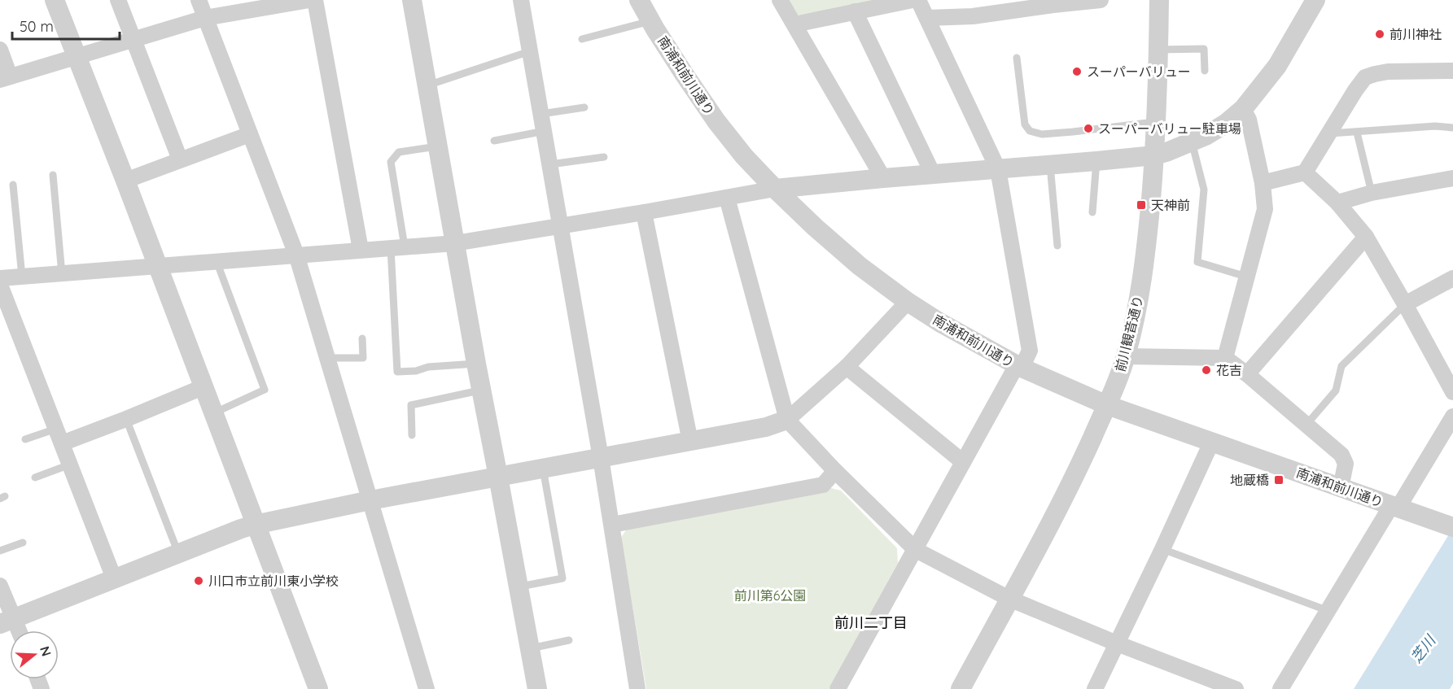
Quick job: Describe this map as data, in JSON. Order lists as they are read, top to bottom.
{
  "streets": {
    "street": ["南浦和前川通り", "前川観音通り"]
  },
  "crossings": [
    ["南浦和前川通り", "前川観音通り"]
  ],
  "districts": ["前川二丁目"],
  "water": ["芝川"],
  "parks": ["前川第6公園"],
  "places": {
    "other": [
      "前川神社",
      "スーパーバリュー",
      "スーパーバリュー駐車場",
      "花吉",
      "川口市立前川東小学校"
    ],
    "transit": ["天神前", "地蔵橋"]
  },
  "scale_bar": "50 m",
  "north": "right"
}
